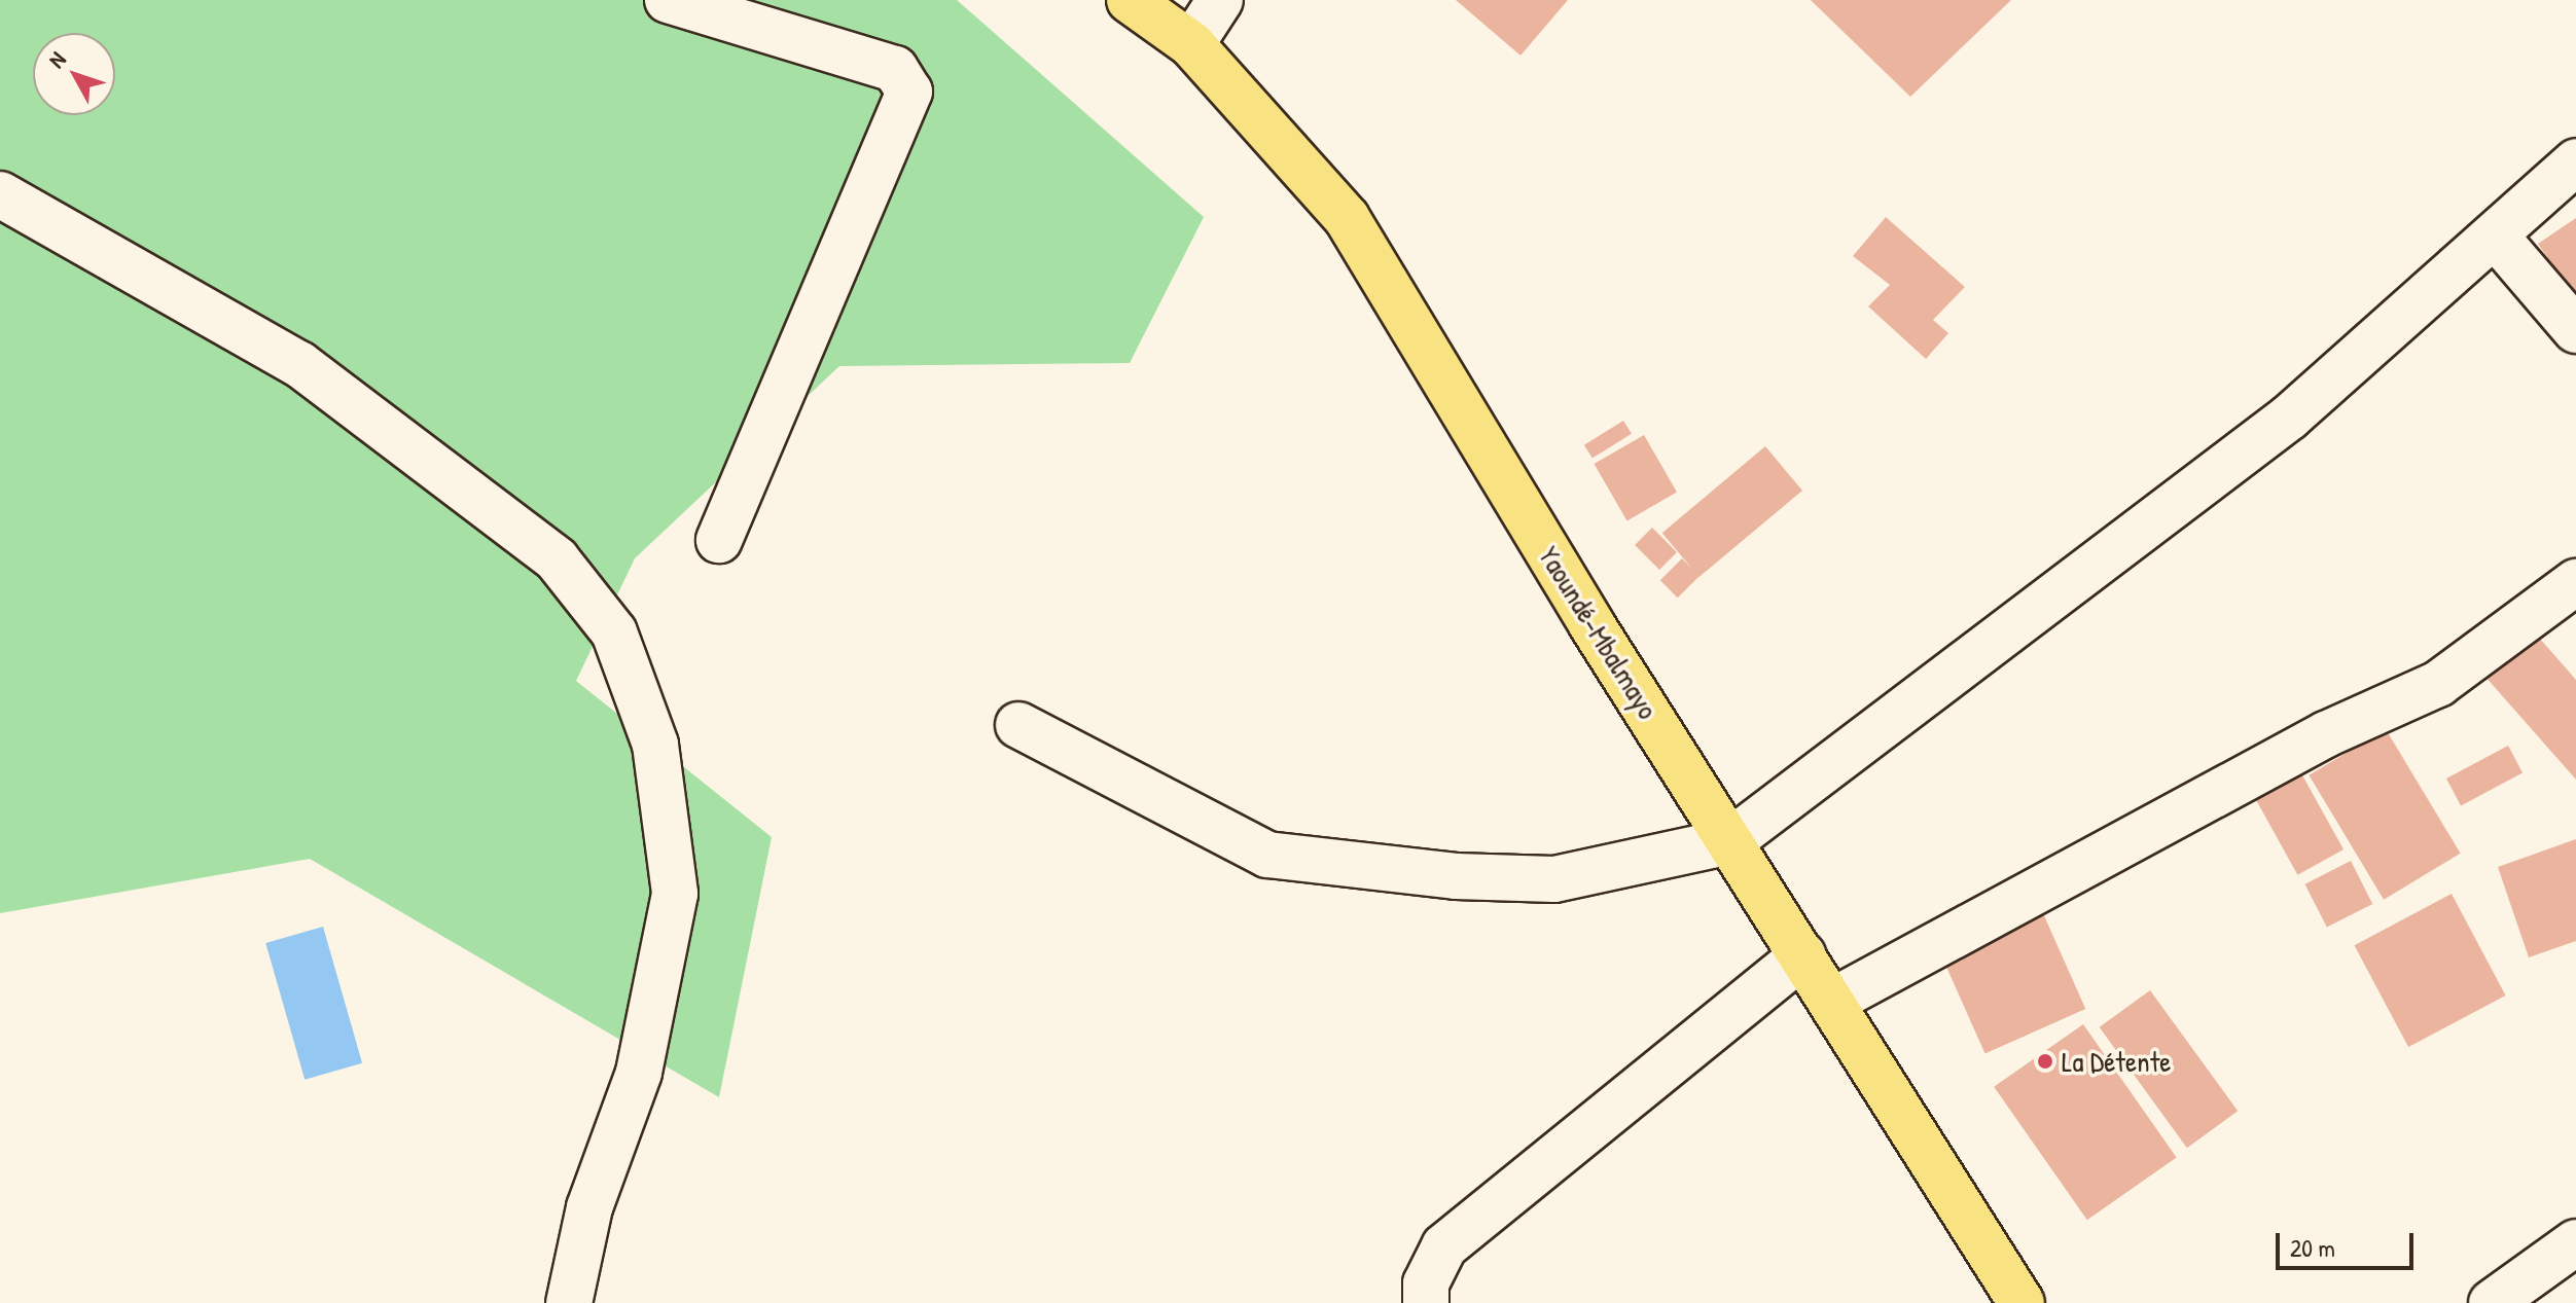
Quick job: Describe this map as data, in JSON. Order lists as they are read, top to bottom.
{
  "streets": {
    "highway": ["Yaoundé-Mbalmayo"]
  },
  "places": ["La Détente"],
  "scale_bar": "20 m",
  "north": "top left"
}
